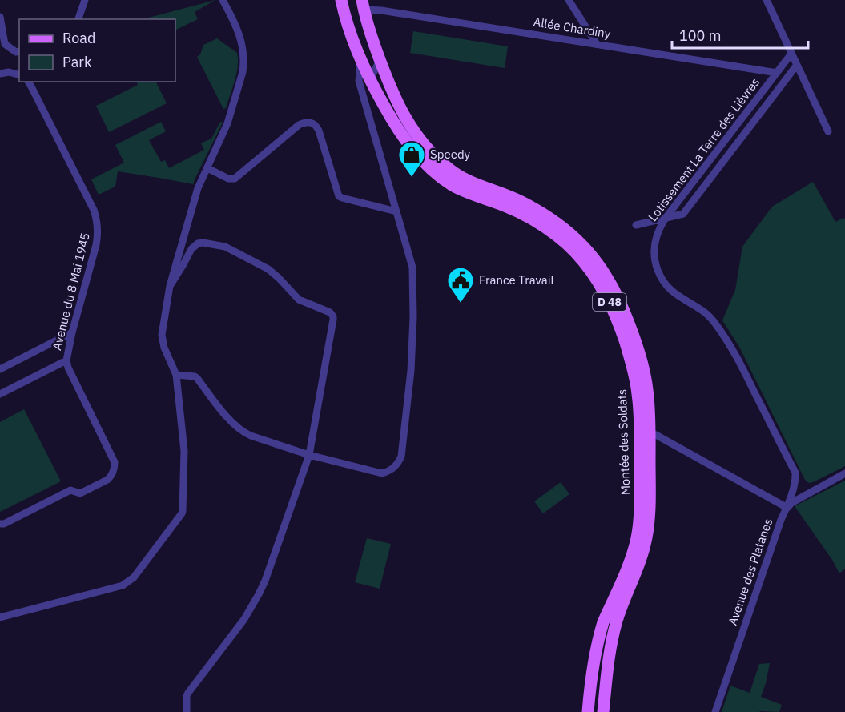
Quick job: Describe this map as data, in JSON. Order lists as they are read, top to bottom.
{
  "streets": {
    "main road": ["D 48", "Montée des Soldats"],
    "street": [
      "Allée Chardiny",
      "Lotissement La Terre des Lièvres",
      "Avenue du 8 Mai 1945",
      "Avenue des Platanes"
    ]
  },
  "crossings": [
    ["Allée Chardiny", "Lotissement La Terre des Lièvres"],
    ["Allée Chardiny", "Montée des Soldats"],
    ["Lotissement La Terre des Lièvres", "Avenue des Platanes"],
    ["Montée des Soldats", "Avenue des Platanes"]
  ],
  "places": {
    "shop": ["Speedy"],
    "public building": ["France Travail"]
  },
  "legend": ["Road", "Park"],
  "scale_bar": "100 m"
}
